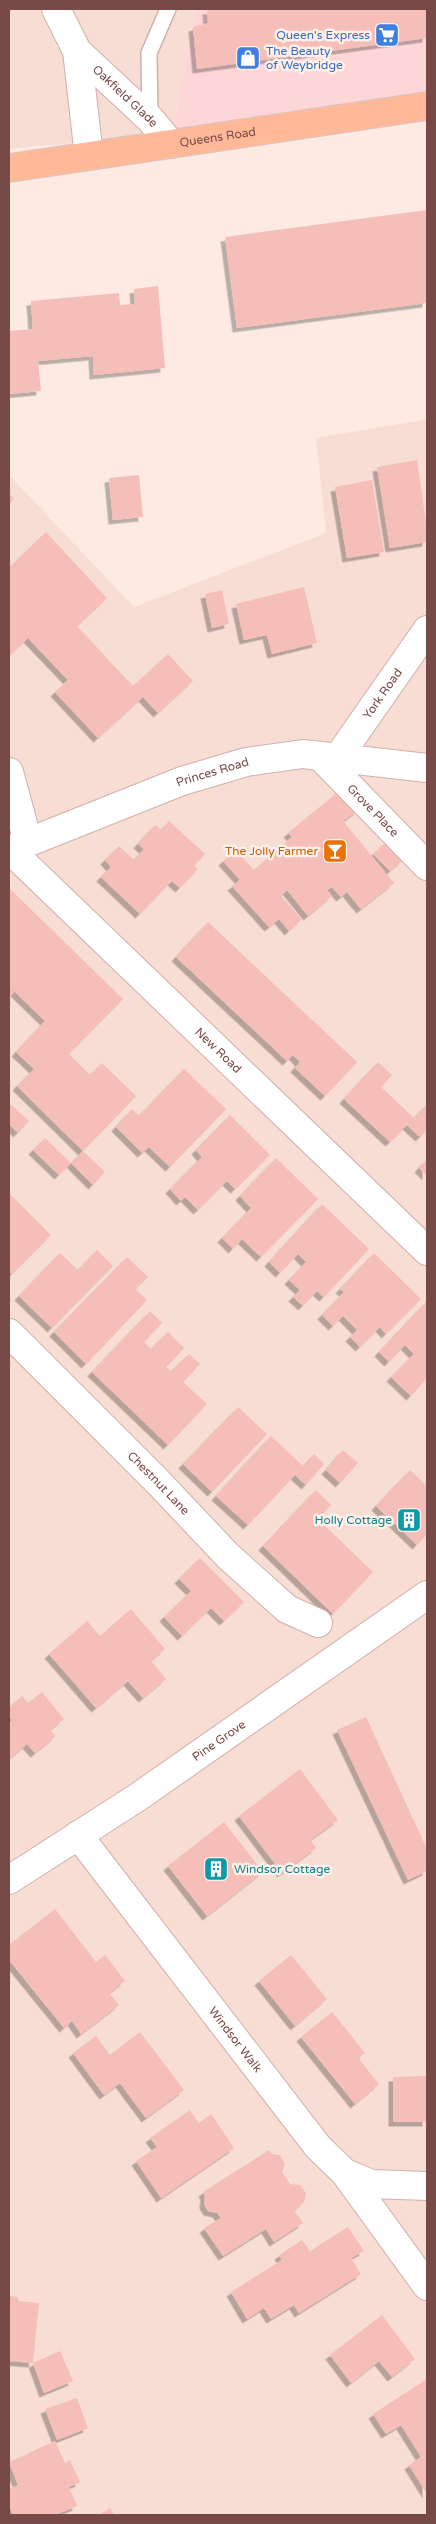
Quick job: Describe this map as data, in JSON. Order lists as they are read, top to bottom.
{
  "streets": {
    "main road": ["Queens Road"],
    "street": [
      "Oakfield Glade",
      "York Road",
      "Princes Road",
      "Grove Place",
      "New Road",
      "Chestnut Lane",
      "Pine Grove",
      "Windsor Walk"
    ]
  },
  "crossings": [
    ["Oakfield Glade", "Queens Road"],
    ["York Road", "Princes Road"],
    ["York Road", "Grove Place"],
    ["Princes Road", "Grove Place"],
    ["Princes Road", "New Road"],
    ["Pine Grove", "Windsor Walk"]
  ],
  "places": {
    "supermarket": ["Queen's Express"],
    "shop": ["The Beauty of Weybridge"],
    "bar": ["The Jolly Farmer"],
    "building": ["Holly Cottage", "Windsor Cottage"]
  }
}
